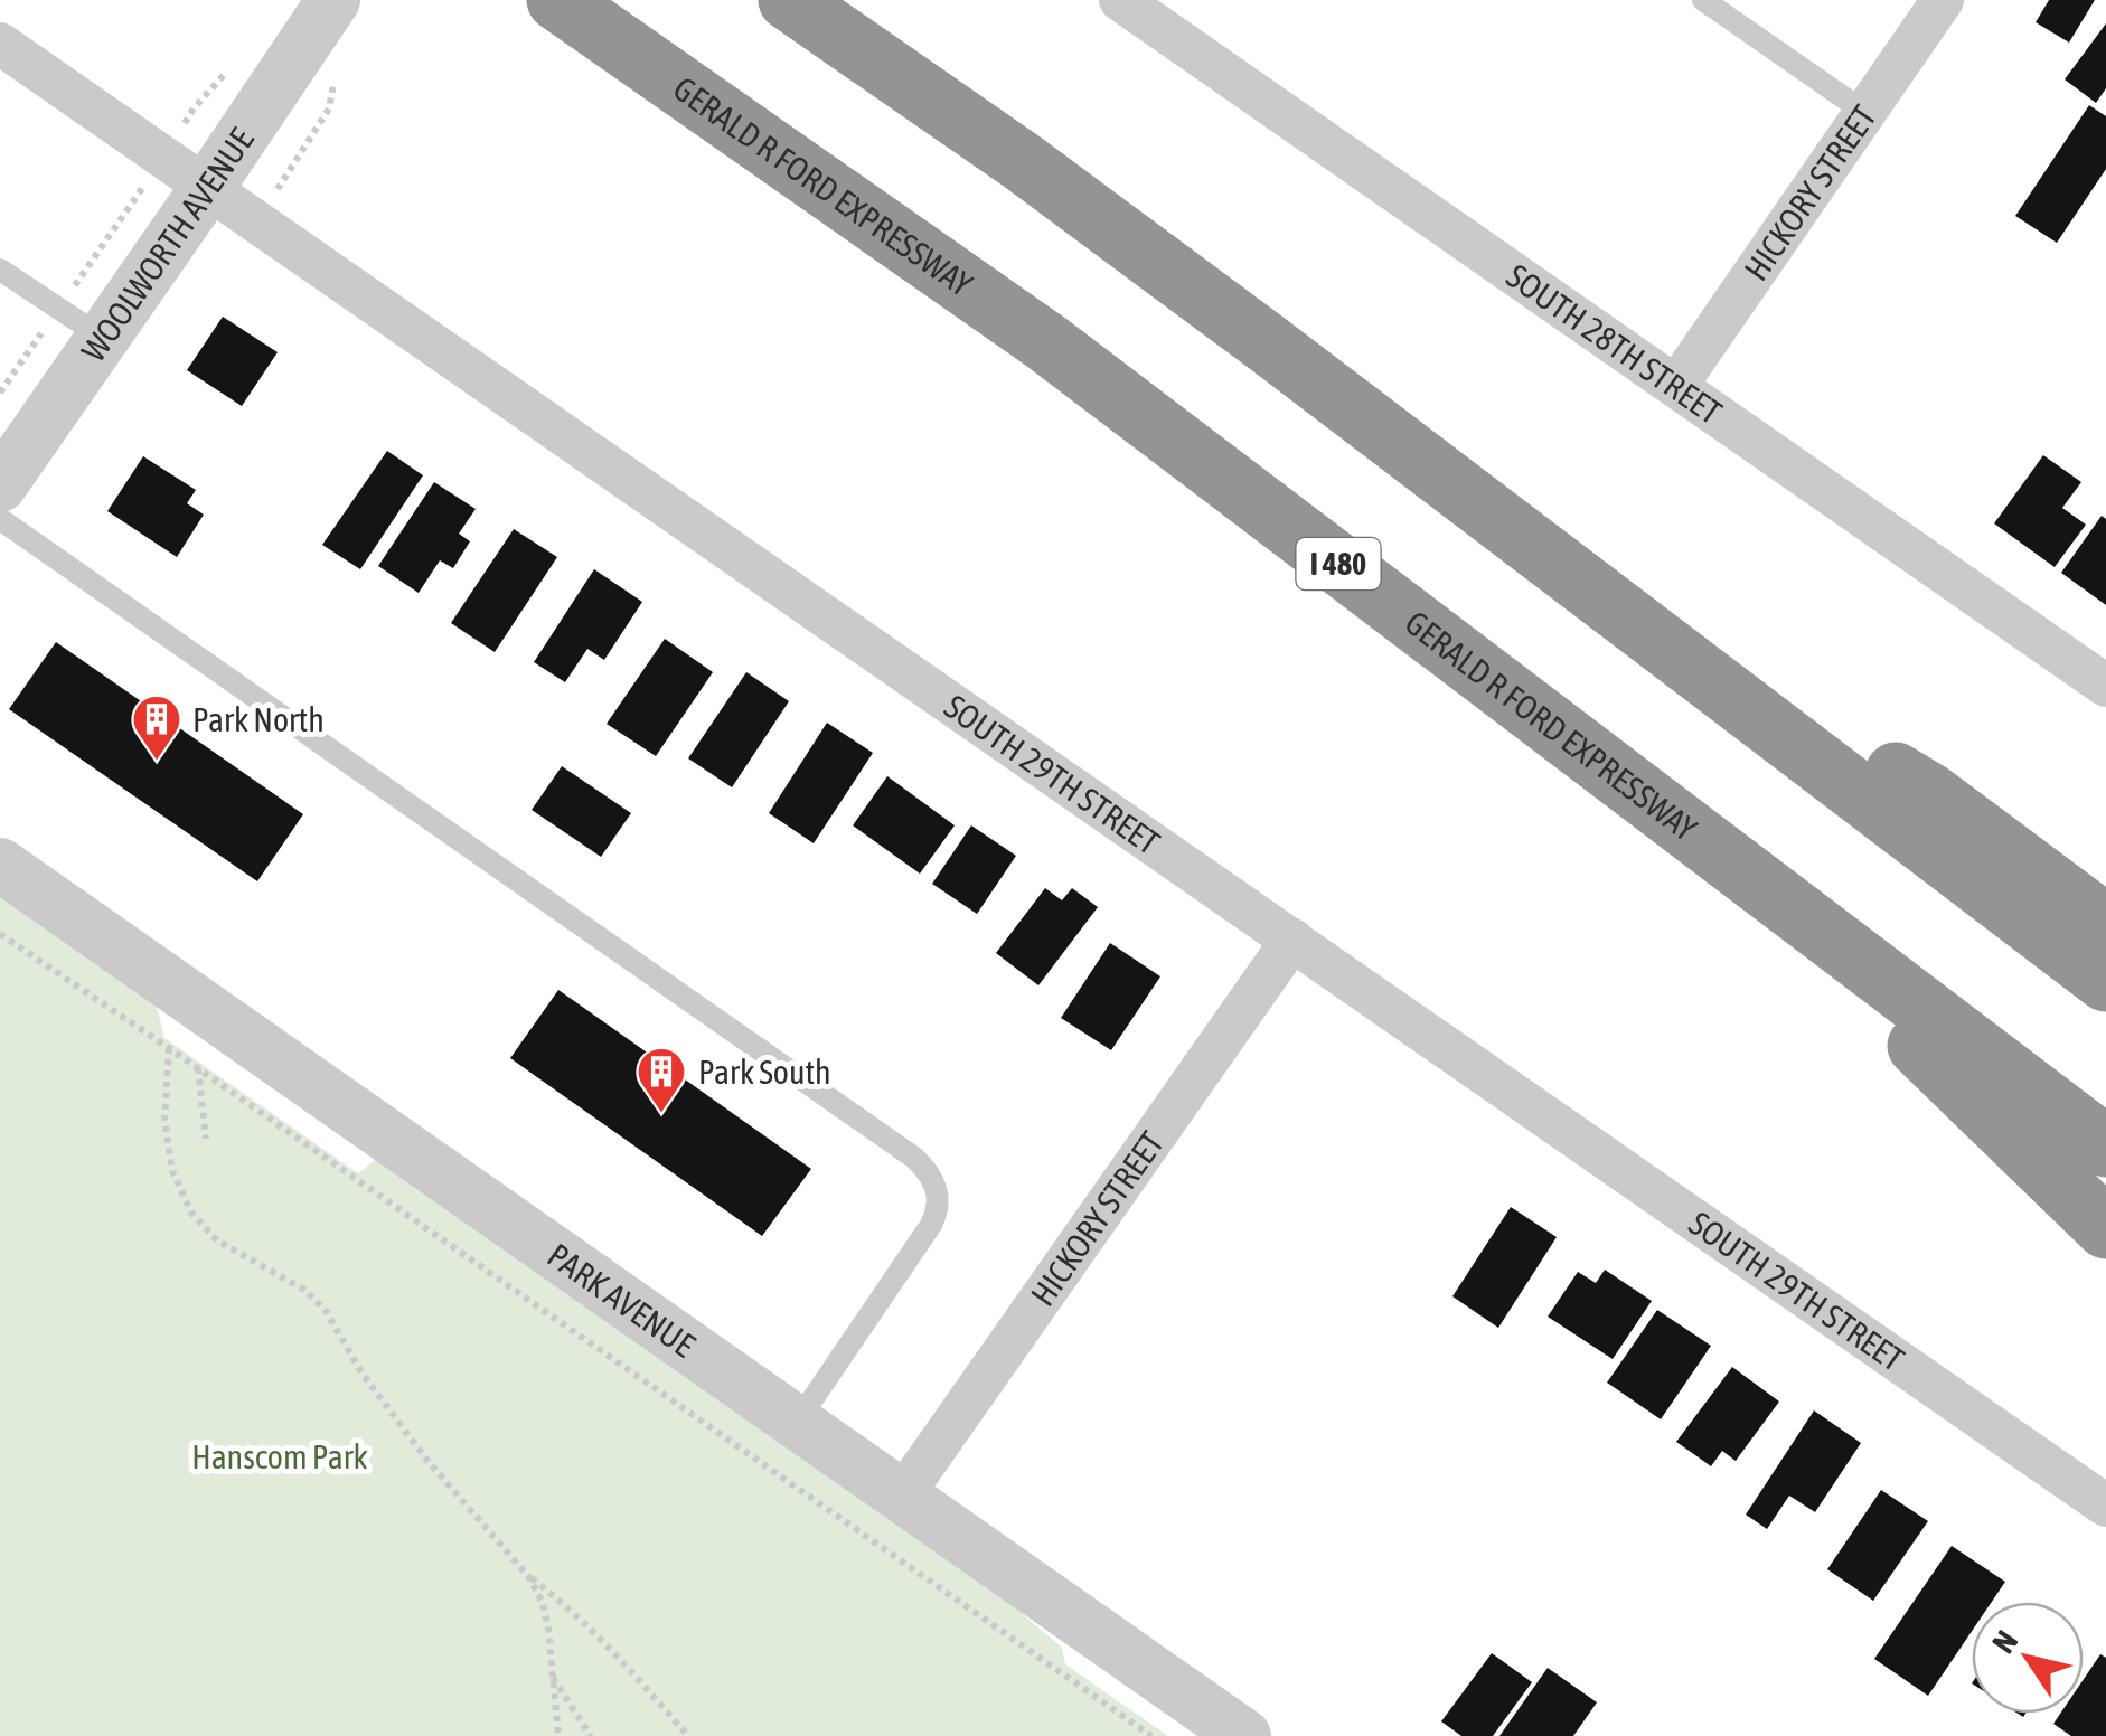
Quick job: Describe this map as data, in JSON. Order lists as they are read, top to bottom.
{
  "streets": {
    "highway": ["GERALD R FORD EXPRESSWAY", "I 480"],
    "street": [
      "HICKORY STREET",
      "WOOLWORTH AVENUE",
      "SOUTH 28TH STREET",
      "SOUTH 29TH STREET",
      "PARK AVENUE"
    ]
  },
  "crossings": [
    ["HICKORY STREET", "SOUTH 28TH STREET"],
    ["HICKORY STREET", "SOUTH 29TH STREET"],
    ["HICKORY STREET", "PARK AVENUE"],
    ["WOOLWORTH AVENUE", "SOUTH 29TH STREET"]
  ],
  "parks": ["Hanscom Park"],
  "places": {
    "building": ["Park North", "Park South"]
  },
  "north": "top left"
}
